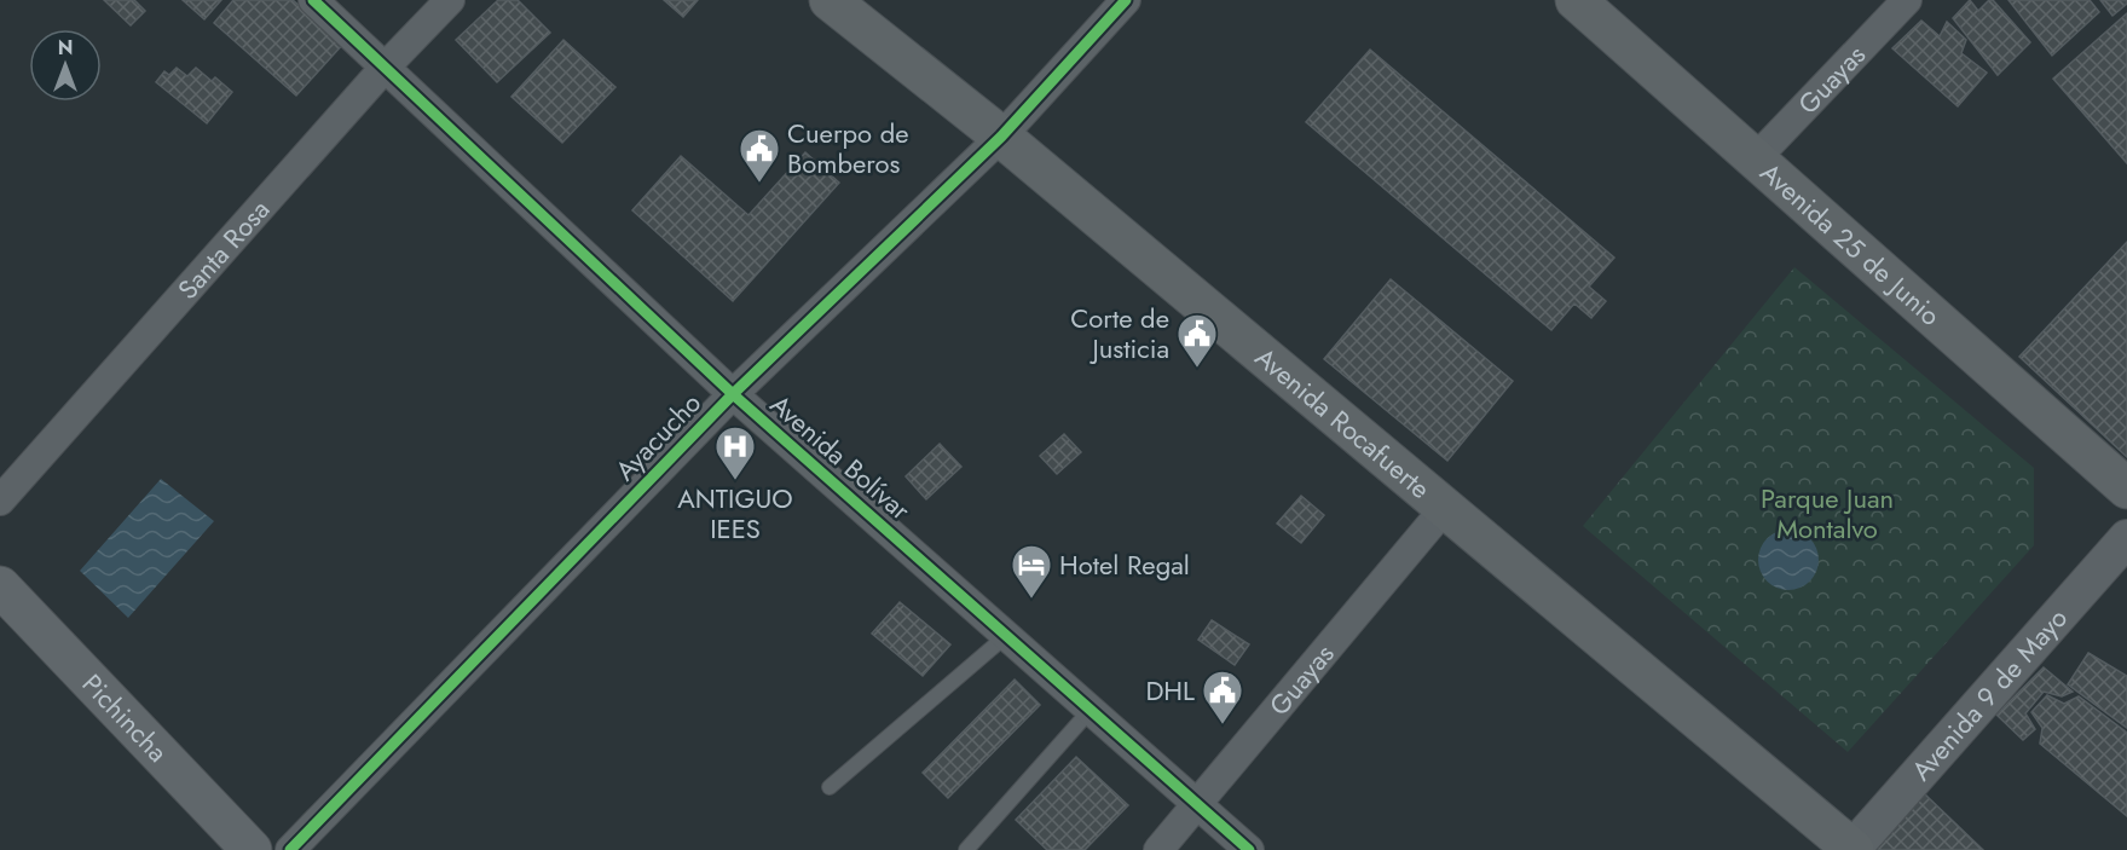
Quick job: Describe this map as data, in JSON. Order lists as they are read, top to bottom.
{
  "streets": {
    "main road": ["Avenida 25 de Junio", "Avenida Rocafuerte", "Pichincha"],
    "street": [
      "Guayas",
      "Santa Rosa",
      "Ayacucho",
      "Avenida Bolívar",
      "Avenida 9 de Mayo"
    ]
  },
  "crossings": [
    ["Guayas", "Avenida 25 de Junio"],
    ["Guayas", "Avenida Rocafuerte"],
    ["Guayas", "Avenida Bolívar"],
    ["Santa Rosa", "Avenida Bolívar"],
    ["Avenida Rocafuerte", "Ayacucho"],
    ["Avenida Rocafuerte", "Avenida 9 de Mayo"],
    ["Ayacucho", "Avenida Bolívar"]
  ],
  "parks": ["Parque Juan Montalvo"],
  "places": {
    "public building": ["Cuerpo de Bomberos", "Corte de Justicia", "DHL"],
    "hospital": ["ANTIGUO IEES"],
    "hotel": ["Hotel Regal"]
  },
  "north": "top"
}
